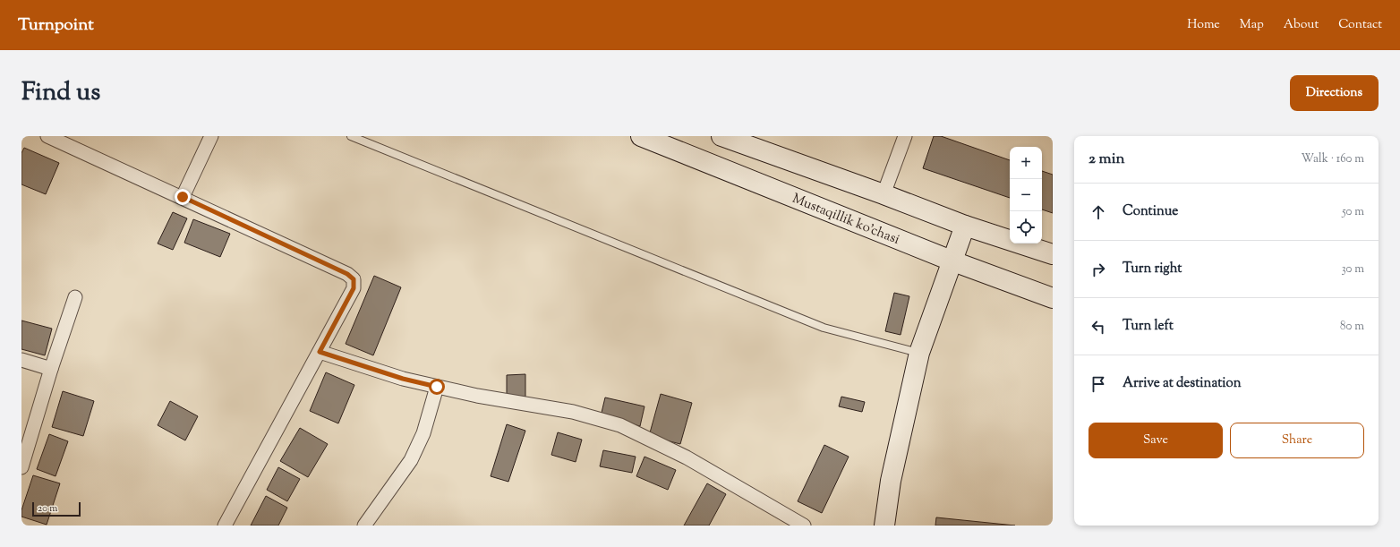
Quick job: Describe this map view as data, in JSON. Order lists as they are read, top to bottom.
{
  "streets": {
    "main road": ["Mustaqillik ko’chasi"]
  },
  "scale_bar": "20 m",
  "page": {
    "header": "Turnpoint",
    "nav": [
      "Home",
      "Map",
      "About",
      "Contact"
    ],
    "title": "Find us",
    "buttons": [
      "Directions",
      ["Save", "Share"]
    ],
    "heading": ["2 min", "Walk · 160 m"],
    "map_buttons": ["+", "−"],
    "list": [
      ["Continue", "50 m"],
      ["Turn right", "30 m"],
      ["Turn left", "80 m"],
      "Arrive at destination"
    ],
    "scale": "20 m"
  }
}
